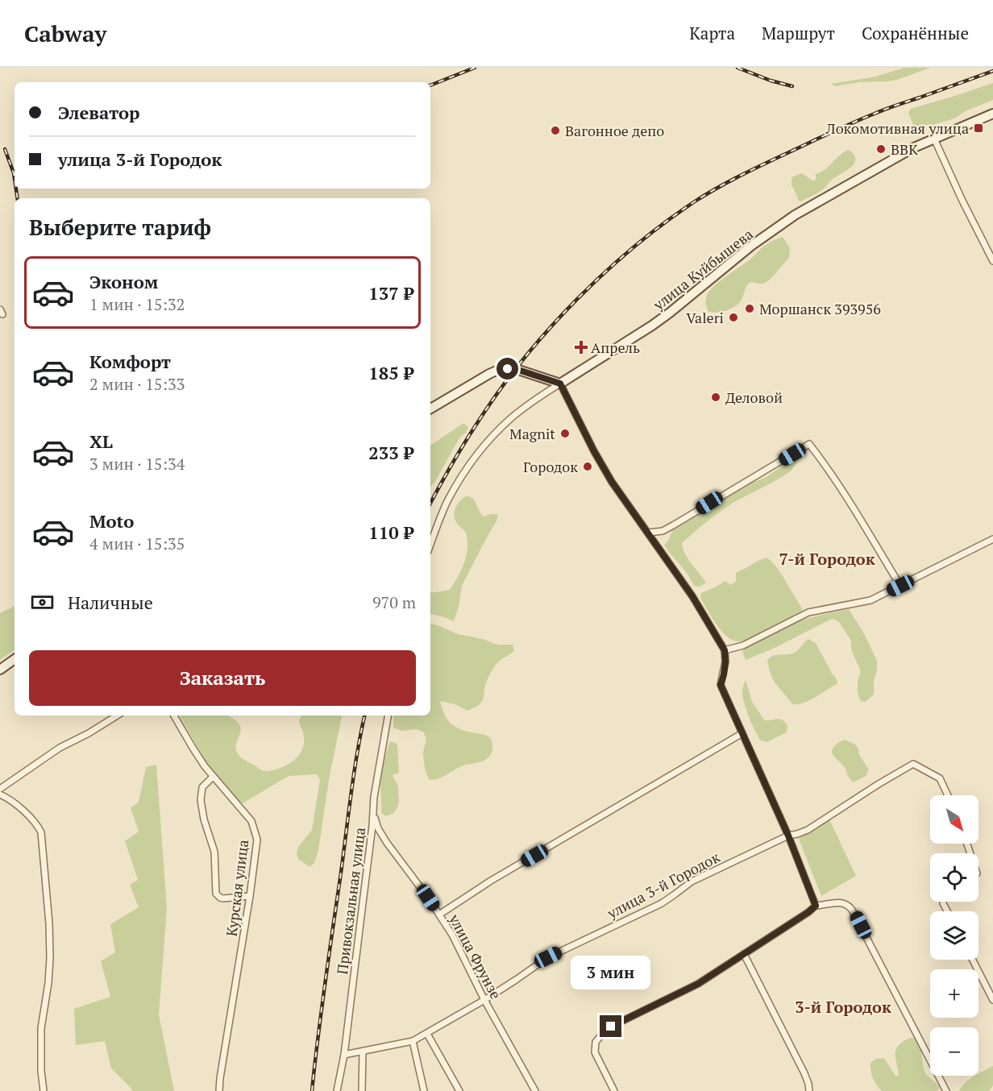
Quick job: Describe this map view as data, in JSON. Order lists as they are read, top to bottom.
{
  "streets": {
    "street": [
      "улица Куйбышева",
      "улица 3-й Городок",
      "Курская улица",
      "Привокзальная улица",
      "улица Фрунзе"
    ]
  },
  "crossings": [
    ["улица 3-й Городок", "Привокзальная улица"],
    ["улица 3-й Городок", "улица Фрунзе"],
    ["Привокзальная улица", "улица Фрунзе"]
  ],
  "districts": ["7-й Городок", "3-й Городок"],
  "places": {
    "transit": ["Локомотивная улица"],
    "other": [
      "Вагонное депо",
      "ВВК",
      "Моршанск 393956",
      "Valeri",
      "Деловой",
      "Magnit",
      "Городок"
    ],
    "health": ["Апрель"]
  },
  "north": "bottom right",
  "page": {
    "header": "Cabway",
    "nav": ["Карта", "Маршрут", "Сохранённые"],
    "banner": ["Элеватор", "улица 3-й Городок"],
    "heading": "Выберите тариф",
    "list": [
      {
        "name": "Эконом",
        "note": "1 мин · 15:32",
        "value": "137 ₽"
      },
      {
        "name": "Комфорт",
        "note": "2 мин · 15:33",
        "value": "185 ₽"
      },
      {
        "name": "XL",
        "note": "3 мин · 15:34",
        "value": "233 ₽"
      },
      {
        "name": "Moto",
        "note": "4 мин · 15:35",
        "value": "110 ₽"
      }
    ],
    "pay": ["Наличные", "970 m"],
    "buttons": "Заказать",
    "map_buttons": ["+", "−"],
    "bubble": "3 мин"
  }
}
